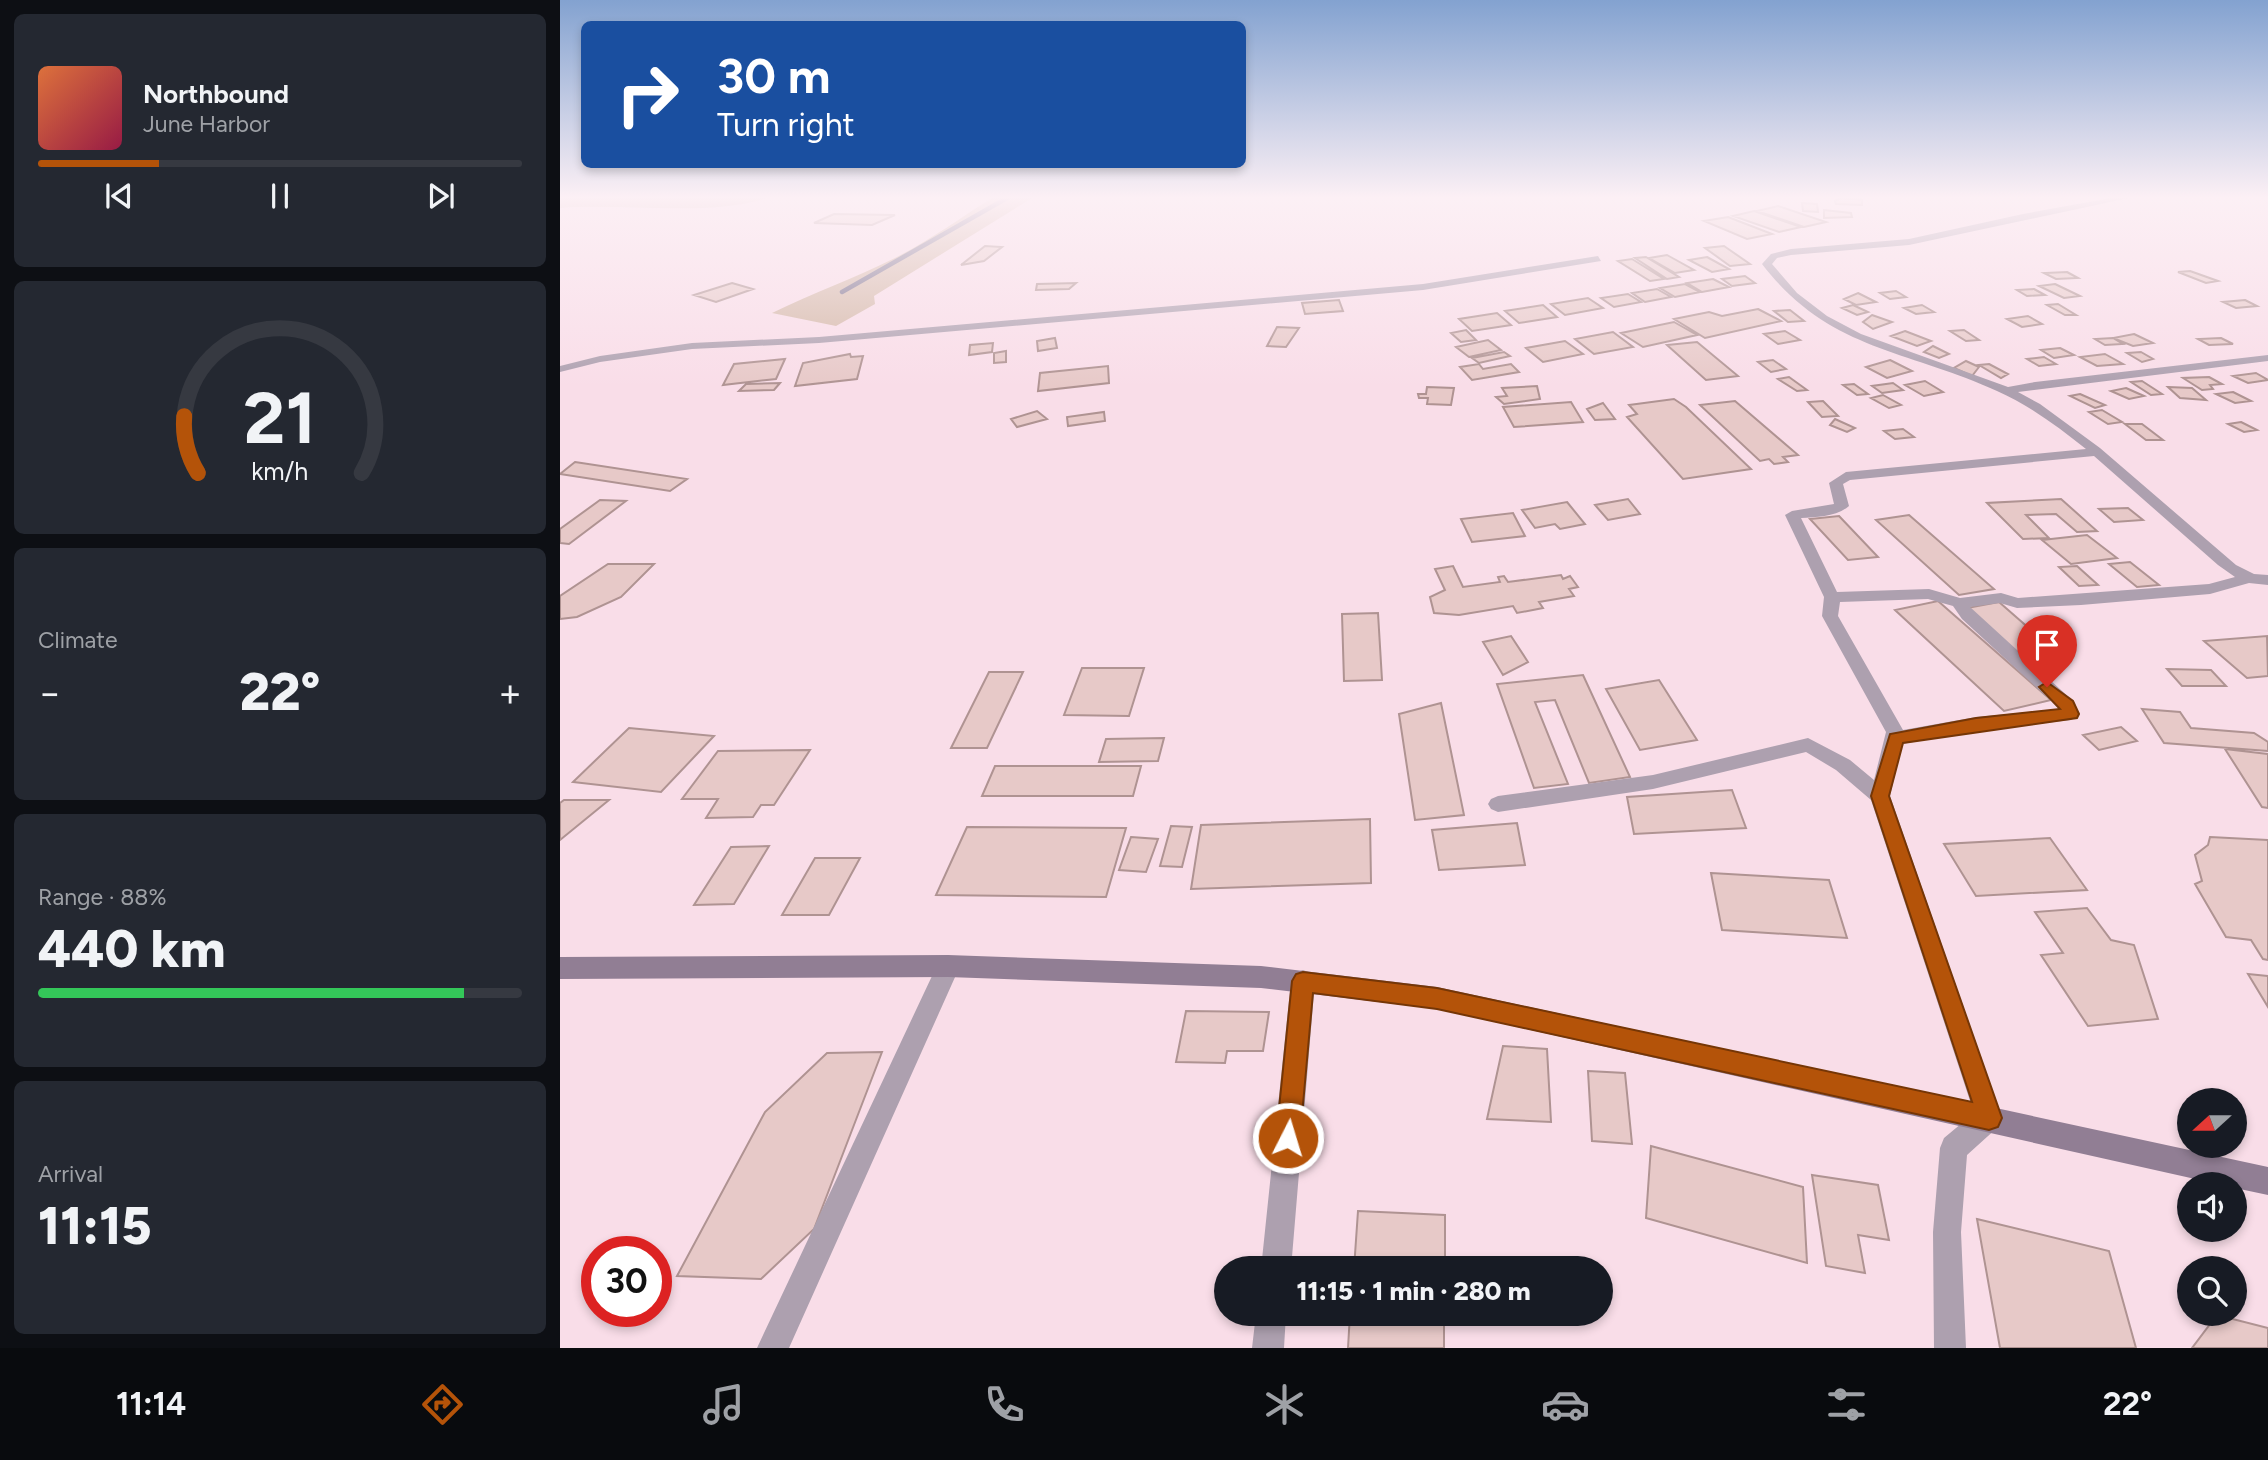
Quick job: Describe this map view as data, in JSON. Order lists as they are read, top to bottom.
{
  "north": "left",
  "page": {
    "turn": ["30 m", "Turn right"],
    "song": ["Northbound", "June Harbor"],
    "tile": [
      "Climate",
      ["Range · 88%", "440 km"],
      ["Arrival", "11:15"]
    ],
    "heat": ["−", "22°", "+"],
    "limit": "30",
    "trip": "11:15 · 1 min · 280 m",
    "tabs": ["11:14", "22°"],
    "gauge": ["21", "km/h"]
  }
}
